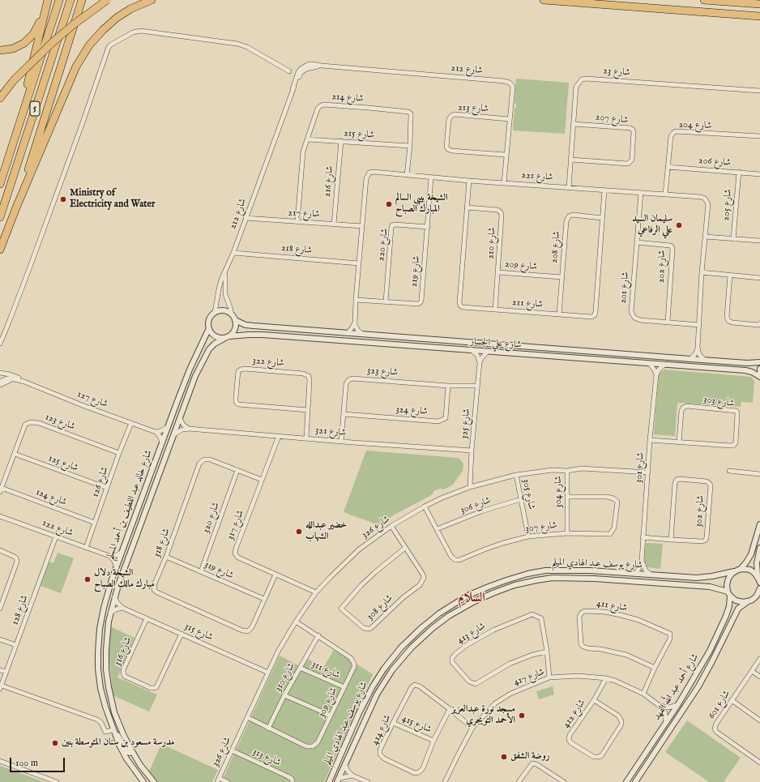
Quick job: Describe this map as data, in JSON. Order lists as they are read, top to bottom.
{
  "streets": {
    "highway": ["5"],
    "street": [
      "شارع 212",
      "شارع 23",
      "شارع 214",
      "شارع 213",
      "شارع 207",
      "شارع 204",
      "شارع 215",
      "شارع 206",
      "شارع 221",
      "شارع 216",
      "شارع 205",
      "شارع 217",
      "شارع 210",
      "شارع 220",
      "شارع 208",
      "شارع 218",
      "شارع 209",
      "شارع 202",
      "شارع 219",
      "شارع 201",
      "شارع 211",
      "شارع علي الجسار",
      "شارع 322",
      "شارع 323",
      "شارع 127",
      "شارع 303",
      "شارع 324",
      "شارع 123",
      "شارع 325",
      "شارع 321",
      "شارع 125",
      "شارع 301",
      "شارع 126",
      "شارع 304",
      "شارع 305",
      "شارع 124",
      "شارع خالد عبد اللطيف بن أحمد المسلم",
      "شارع 306",
      "شارع 302",
      "شارع 320",
      "شارع 317",
      "شارع 326",
      "شارع 307",
      "شارع 122",
      "شارع 318",
      "شارع يوسف عبد الهادي الميلم",
      "شارع 319",
      "شارع 411",
      "شارع 308",
      "شارع 128",
      "شارع 315",
      "شارع 413",
      "شارع 316",
      "شارع 311",
      "شارع 310",
      "شارع 417",
      "شارع أحمد عبد الله الفهد",
      "شارع 309",
      "شارع 601",
      "شارع 412",
      "شارع 415",
      "شارع 414",
      "شارع 313"
    ]
  },
  "crossings": [
    ["شارع 212", "شارع 213"],
    ["شارع 212", "شارع 221"],
    ["شارع 212", "شارع 217"],
    ["شارع 212", "شارع 218"],
    ["شارع 212", "شارع علي الجسار"],
    ["شارع 212", "شارع خالد عبد اللطيف بن أحمد المسلم"],
    ["شارع 23", "شارع 207"],
    ["شارع 23", "شارع 221"],
    ["شارع 214", "شارع 215"],
    ["شارع 214", "شارع 221"],
    ["شارع 214", "شارع 217"],
    ["شارع 204", "شارع 206"],
    ["شارع 204", "شارع 221"],
    ["شارع 215", "شارع 216"],
    ["شارع 206", "شارع 205"],
    ["شارع 221", "شارع 217"],
    ["شارع 221", "شارع 218"],
    ["شارع 221", "شارع 219"],
    ["شارع 221", "شارع 201"],
    ["شارع 221", "شارع 211"],
    ["شارع 221", "شارع علي الجسار"],
    ["شارع 216", "شارع 217"],
    ["شارع 210", "شارع 209"],
    ["شارع 210", "شارع 211"],
    ["شارع 220", "شارع 219"],
    ["شارع 208", "شارع 209"],
    ["شارع 208", "شارع 211"],
    ["شارع 202", "شارع 201"],
    ["شارع علي الجسار", "شارع خالد عبد اللطيف بن أحمد المسلم"],
    ["شارع 322", "شارع 321"],
    ["شارع 323", "شارع 324"],
    ["شارع 323", "شارع 325"],
    ["شارع 323", "شارع 321"],
    ["شارع 127", "شارع 126"],
    ["شارع 303", "شارع 301"],
    ["شارع 123", "شارع 125"],
    ["شارع 123", "شارع 126"],
    ["شارع 123", "شارع 124"],
    ["شارع 325", "شارع 321"],
    ["شارع 325", "شارع 326"],
    ["شارع 321", "شارع خالد عبد اللطيف بن أحمد المسلم"],
    ["شارع 321", "شارع 317"],
    ["شارع 125", "شارع 126"],
    ["شارع 301", "شارع 302"],
    ["شارع 301", "شارع 326"],
    ["شارع 301", "شارع يوسف عبد الهادي الميلم"],
    ["شارع 126", "شارع 124"],
    ["شارع 126", "شارع 122"],
    ["شارع 304", "شارع 326"],
    ["شارع 304", "شارع 307"],
    ["شارع 305", "شارع 306"],
    ["شارع 305", "شارع 326"],
    ["شارع 305", "شارع 307"],
    ["شارع خالد عبد اللطيف بن أحمد المسلم", "شارع 315"],
    ["شارع 306", "شارع 307"],
    ["شارع 320", "شارع 318"],
    ["شارع 320", "شارع 319"],
    ["شارع 317", "شارع 326"],
    ["شارع 317", "شارع 318"],
    ["شارع 326", "شارع 307"],
    ["شارع 326", "شارع 308"],
    ["شارع 326", "شارع 315"],
    ["شارع 326", "شارع 309"],
    ["شارع 326", "شارع 313"],
    ["شارع 122", "شارع 128"],
    ["شارع 318", "شارع 319"],
    ["شارع يوسف عبد الهادي الميلم", "شارع أحمد عبد الله الفهد"],
    ["شارع 411", "شارع 417"],
    ["شارع 315", "شارع 316"],
    ["شارع 413", "شارع 417"],
    ["شارع 311", "شارع 310"],
    ["شارع 311", "شارع 309"],
    ["شارع 310", "شارع 309"],
    ["شارع 417", "شارع 412"],
    ["شارع 417", "شارع 414"],
    ["شارع 415", "شارع 414"]
  ],
  "districts": ["السلام"],
  "places": [
    "Ministry of Electricity and Water",
    "الشيخة بيبي السالم المبارك الصباح",
    "سليمان السيد علي الرفاعي",
    "خضير عبدالله الشهاب",
    "الشيخة دلال مبارك مالك الصباح",
    "مسجد نورة عبدالعزيز الأحمد التويجري",
    "مدرسة مسعود بن سنان المتوسطة بنين",
    "روضة الشفق"
  ],
  "scale_bar": "100 m"
}
